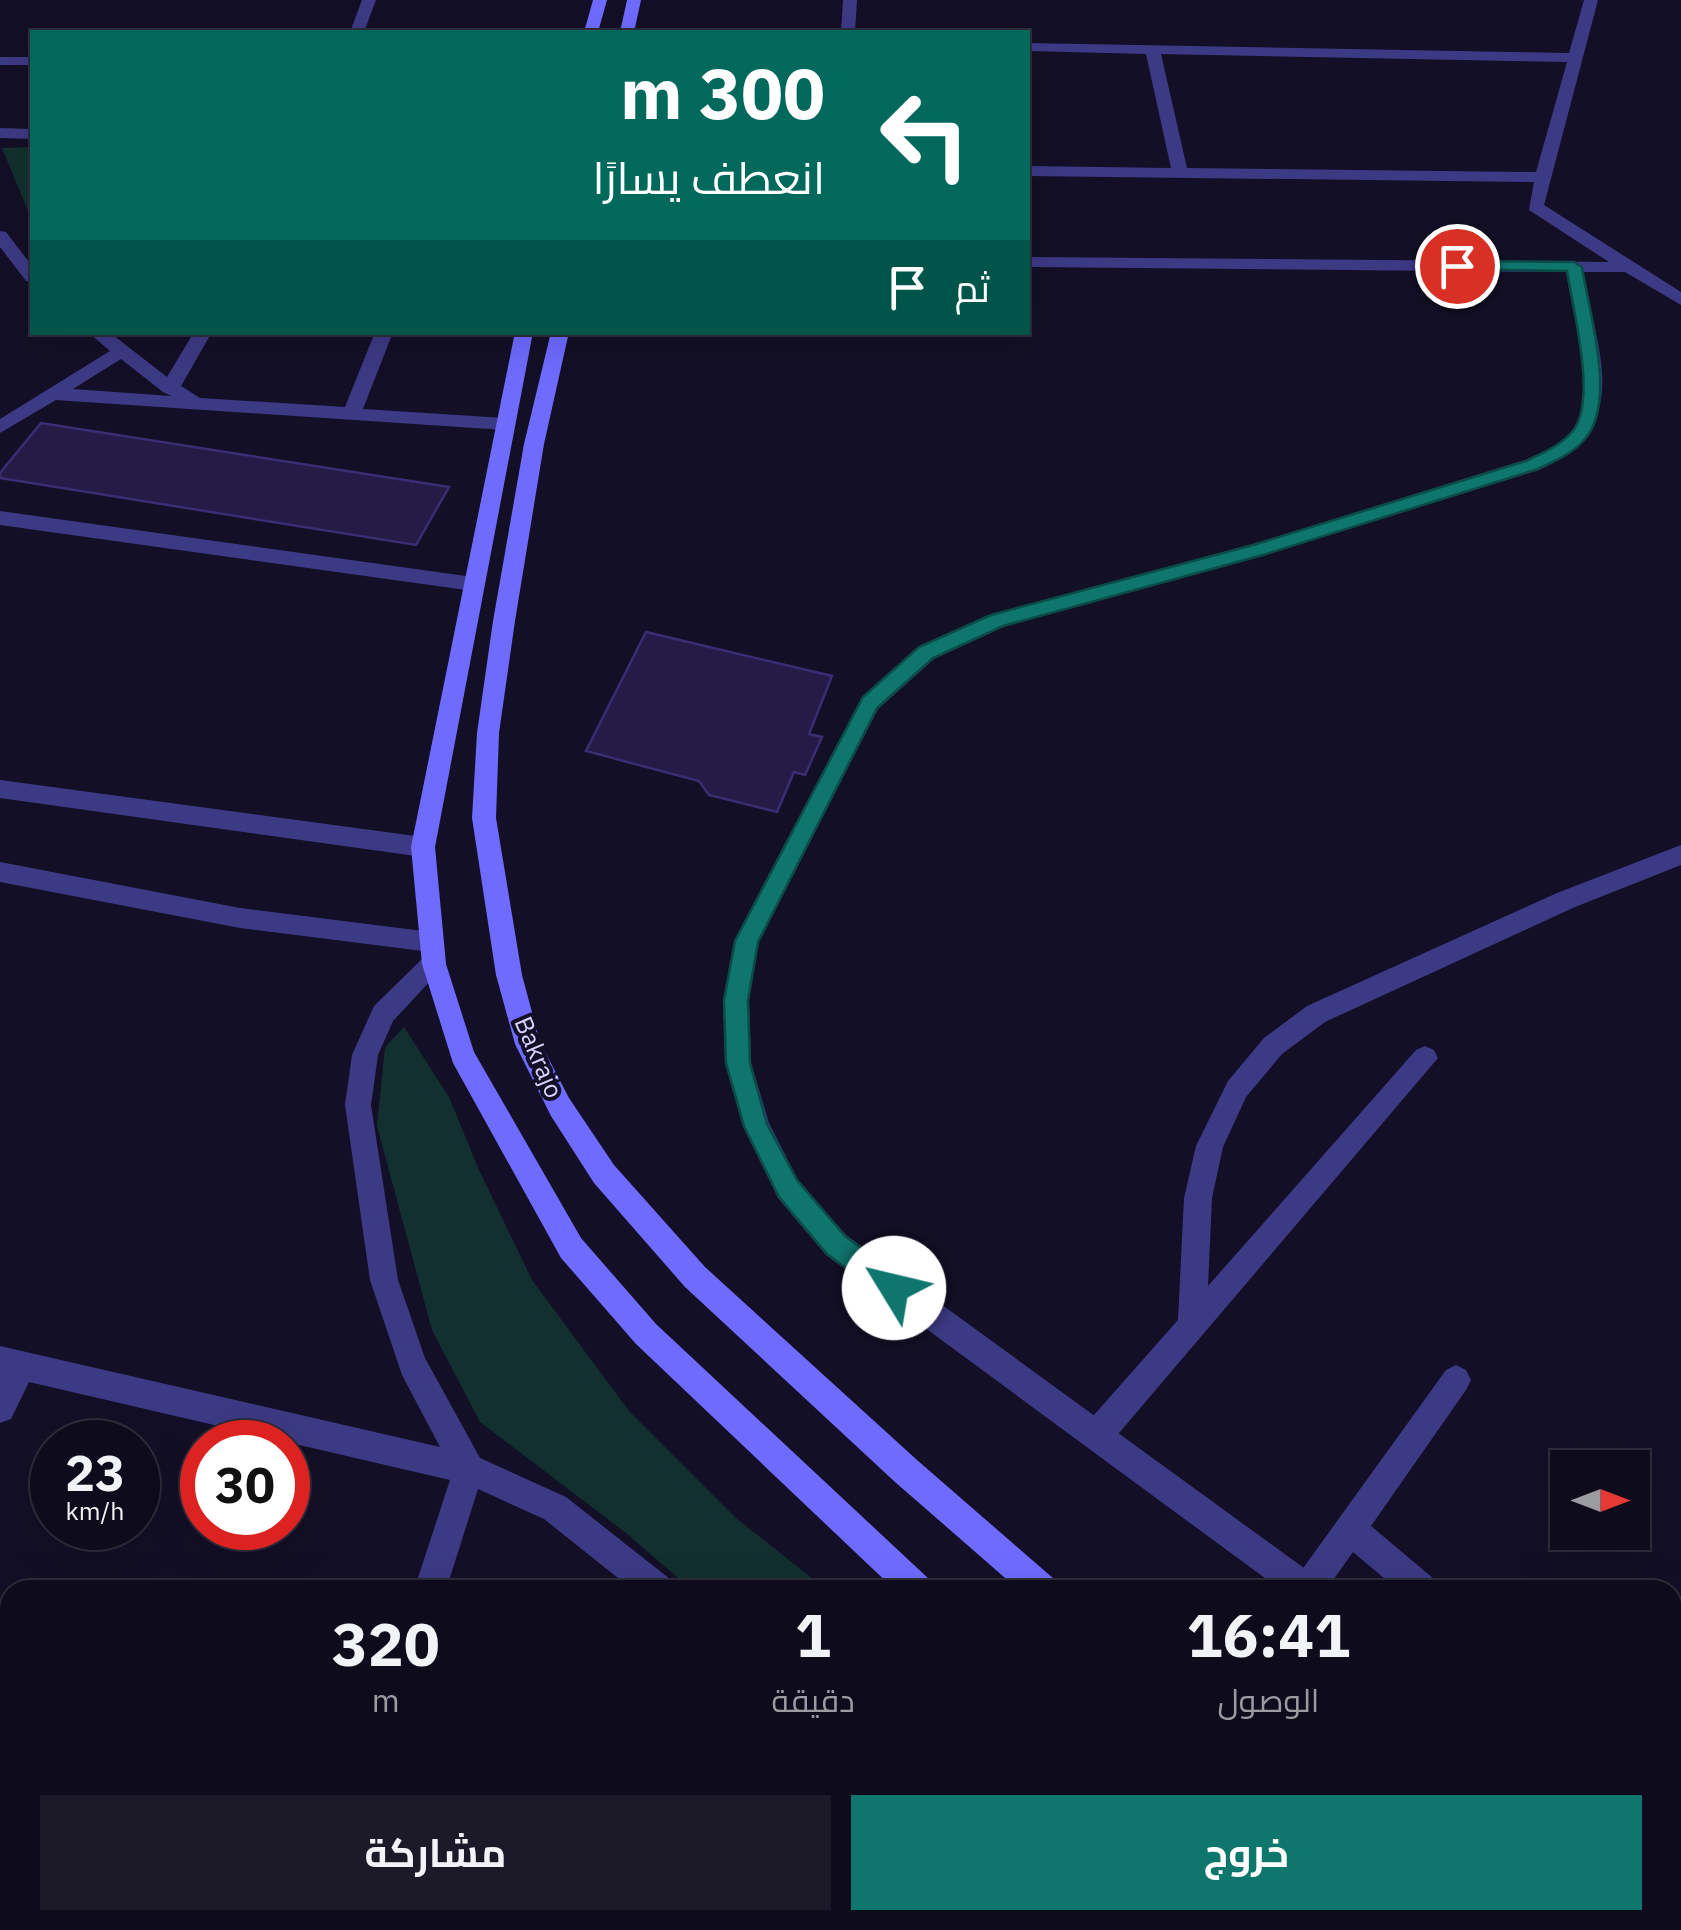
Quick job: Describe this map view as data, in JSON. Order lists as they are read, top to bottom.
{
  "streets": {
    "street": ["Bakrajo"]
  },
  "north": "right",
  "page": {
    "turn": ["300 m", "انعطف يسارًا"],
    "then": "ثم",
    "speed": "23 km/h",
    "limit": "30",
    "eta": [
      "16:41",
      "الوصول",
      "1",
      "دقيقة",
      "320",
      "m"
    ],
    "buttons": ["خروج", "مشاركة"]
  }
}
